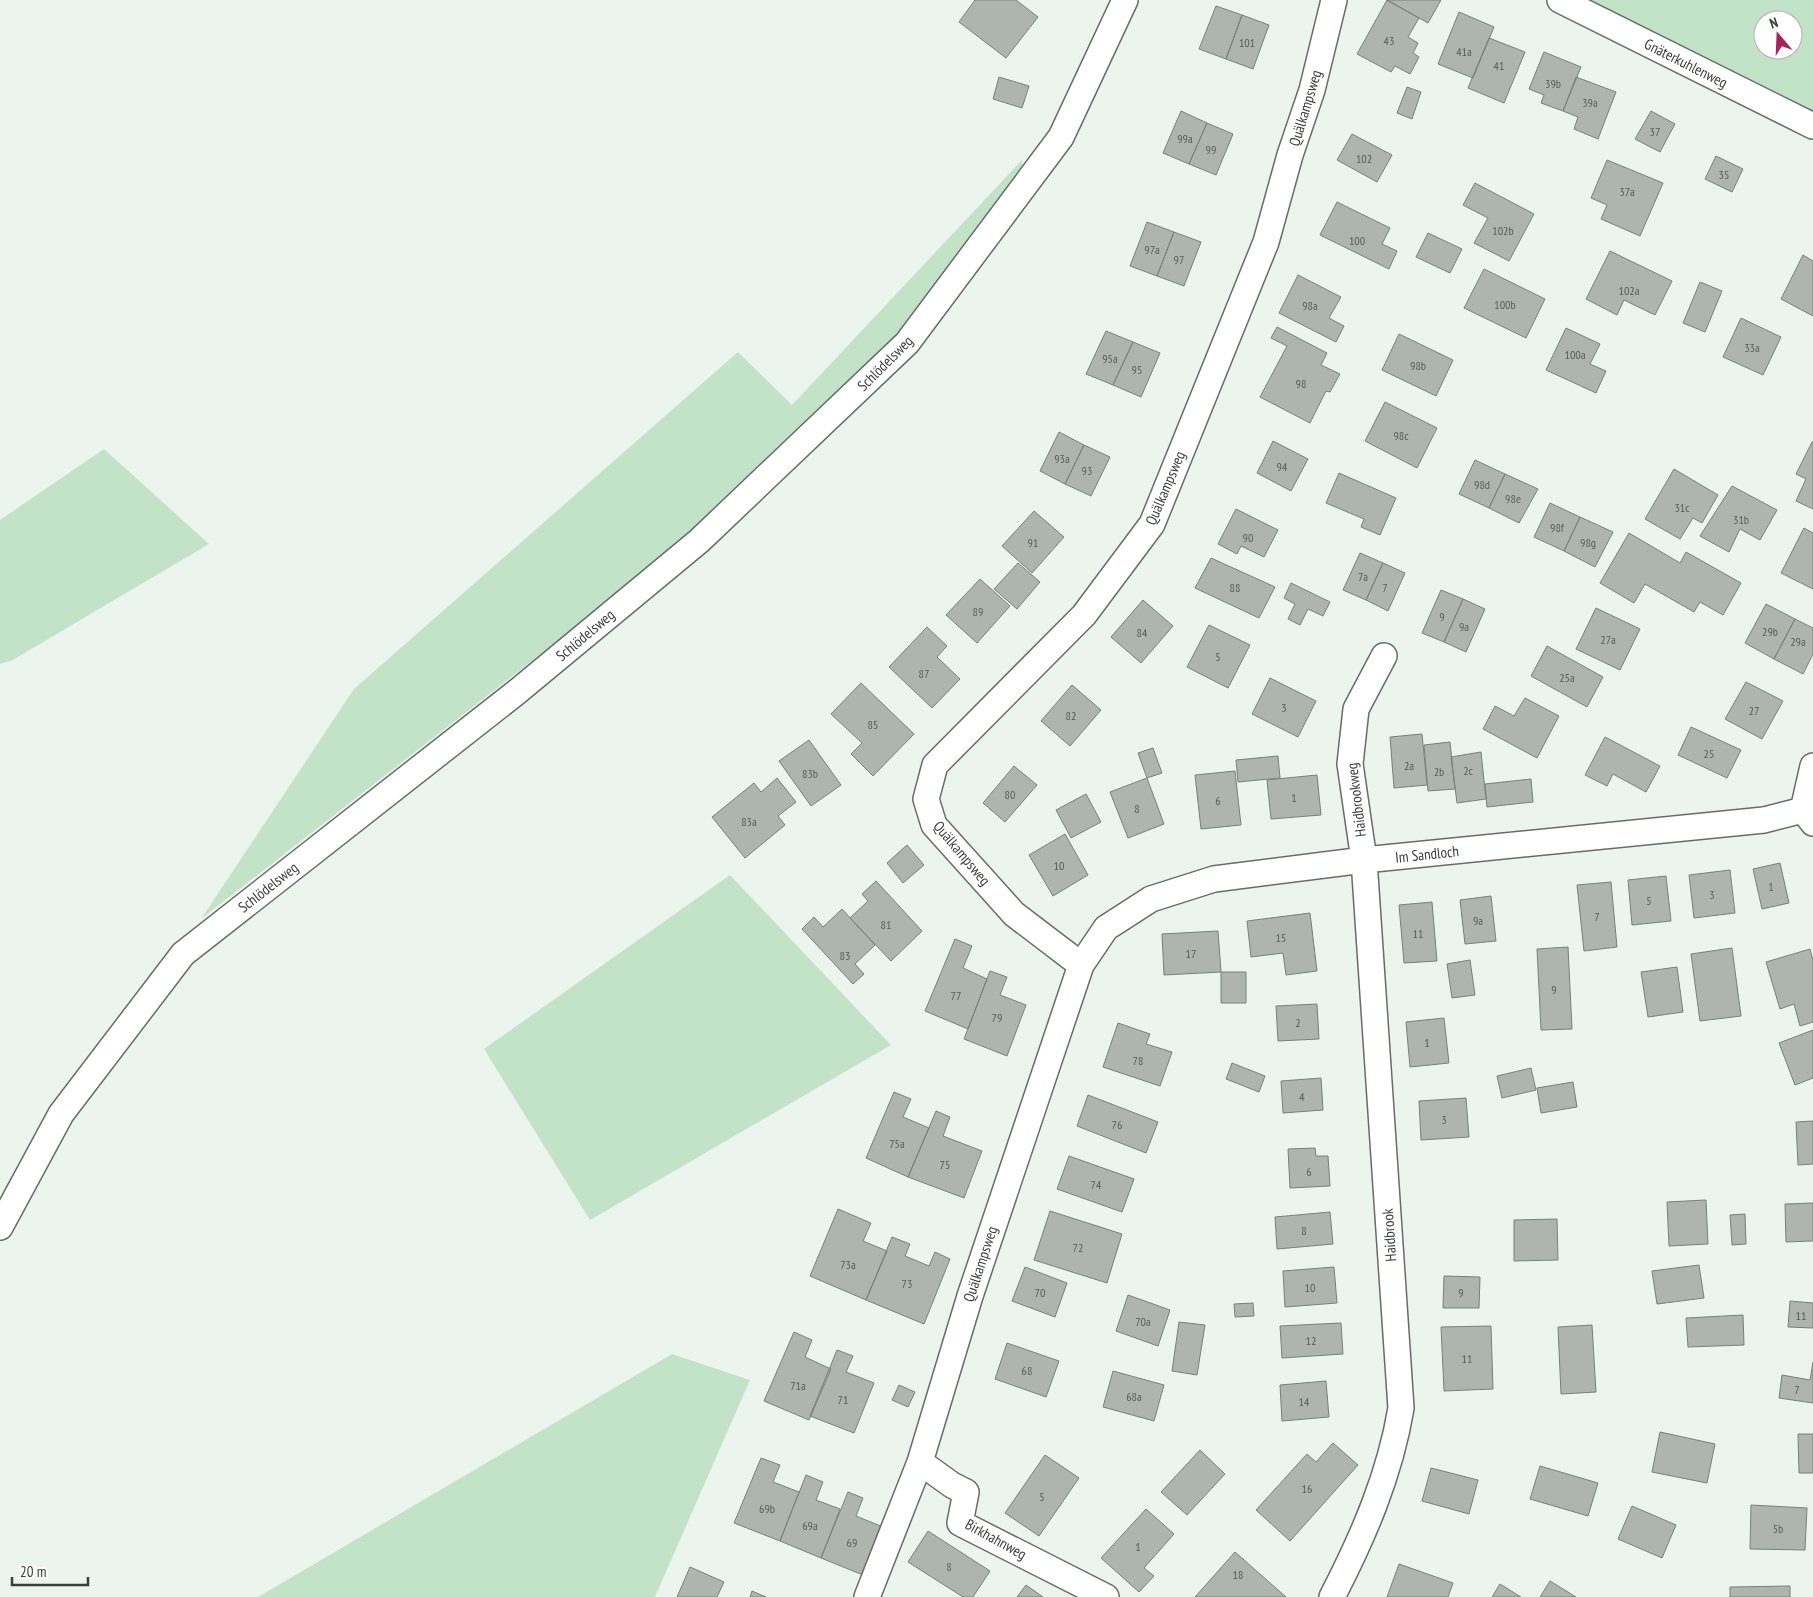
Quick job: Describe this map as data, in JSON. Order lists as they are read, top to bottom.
{
  "streets": {
    "street": [
      "Gnäterkuhlenweg",
      "Quälkampsweg",
      "Schlödelsweg",
      "Haidbrookweg",
      "Im Sandloch",
      "Haidbrook",
      "Birkhahnweg"
    ]
  },
  "crossings": [
    ["Quälkampsweg", "Im Sandloch"],
    ["Quälkampsweg", "Birkhahnweg"],
    ["Haidbrookweg", "Im Sandloch"],
    ["Haidbrookweg", "Haidbrook"],
    ["Im Sandloch", "Haidbrook"]
  ],
  "house_numbers": [
    "43",
    "101",
    "41a",
    "41",
    "39b",
    "39a",
    "37",
    "99a",
    "99",
    "102",
    "35",
    "37a",
    "102b",
    "100",
    "97a",
    "97",
    "102a",
    "100b",
    "98a",
    "33a",
    "100a",
    "95a",
    "98b",
    "95",
    "98",
    "98c",
    "93a",
    "94",
    "93",
    "98d",
    "98e",
    "31c",
    "31b",
    "98f",
    "90",
    "91",
    "98g",
    "7a",
    "88",
    "7",
    "89",
    "9",
    "9a",
    "29b",
    "84",
    "27a",
    "29a",
    "5",
    "87",
    "25a",
    "3",
    "27",
    "82",
    "85",
    "25",
    "2a",
    "2c",
    "2b",
    "83b",
    "80",
    "1",
    "6",
    "8",
    "83a",
    "10",
    "1",
    "3",
    "5",
    "7",
    "9a",
    "81",
    "11",
    "15",
    "17",
    "83",
    "9",
    "77",
    "79",
    "2",
    "1",
    "78",
    "4",
    "3",
    "76",
    "75a",
    "75",
    "6",
    "74",
    "8",
    "72",
    "73a",
    "73",
    "10",
    "70",
    "9",
    "11",
    "70a",
    "12",
    "11",
    "68",
    "71a",
    "7",
    "68a",
    "71",
    "14",
    "16",
    "5",
    "69b",
    "69a",
    "5b",
    "69",
    "1",
    "8",
    "18"
  ],
  "scale_bar": "20 m",
  "north": "top"
}
